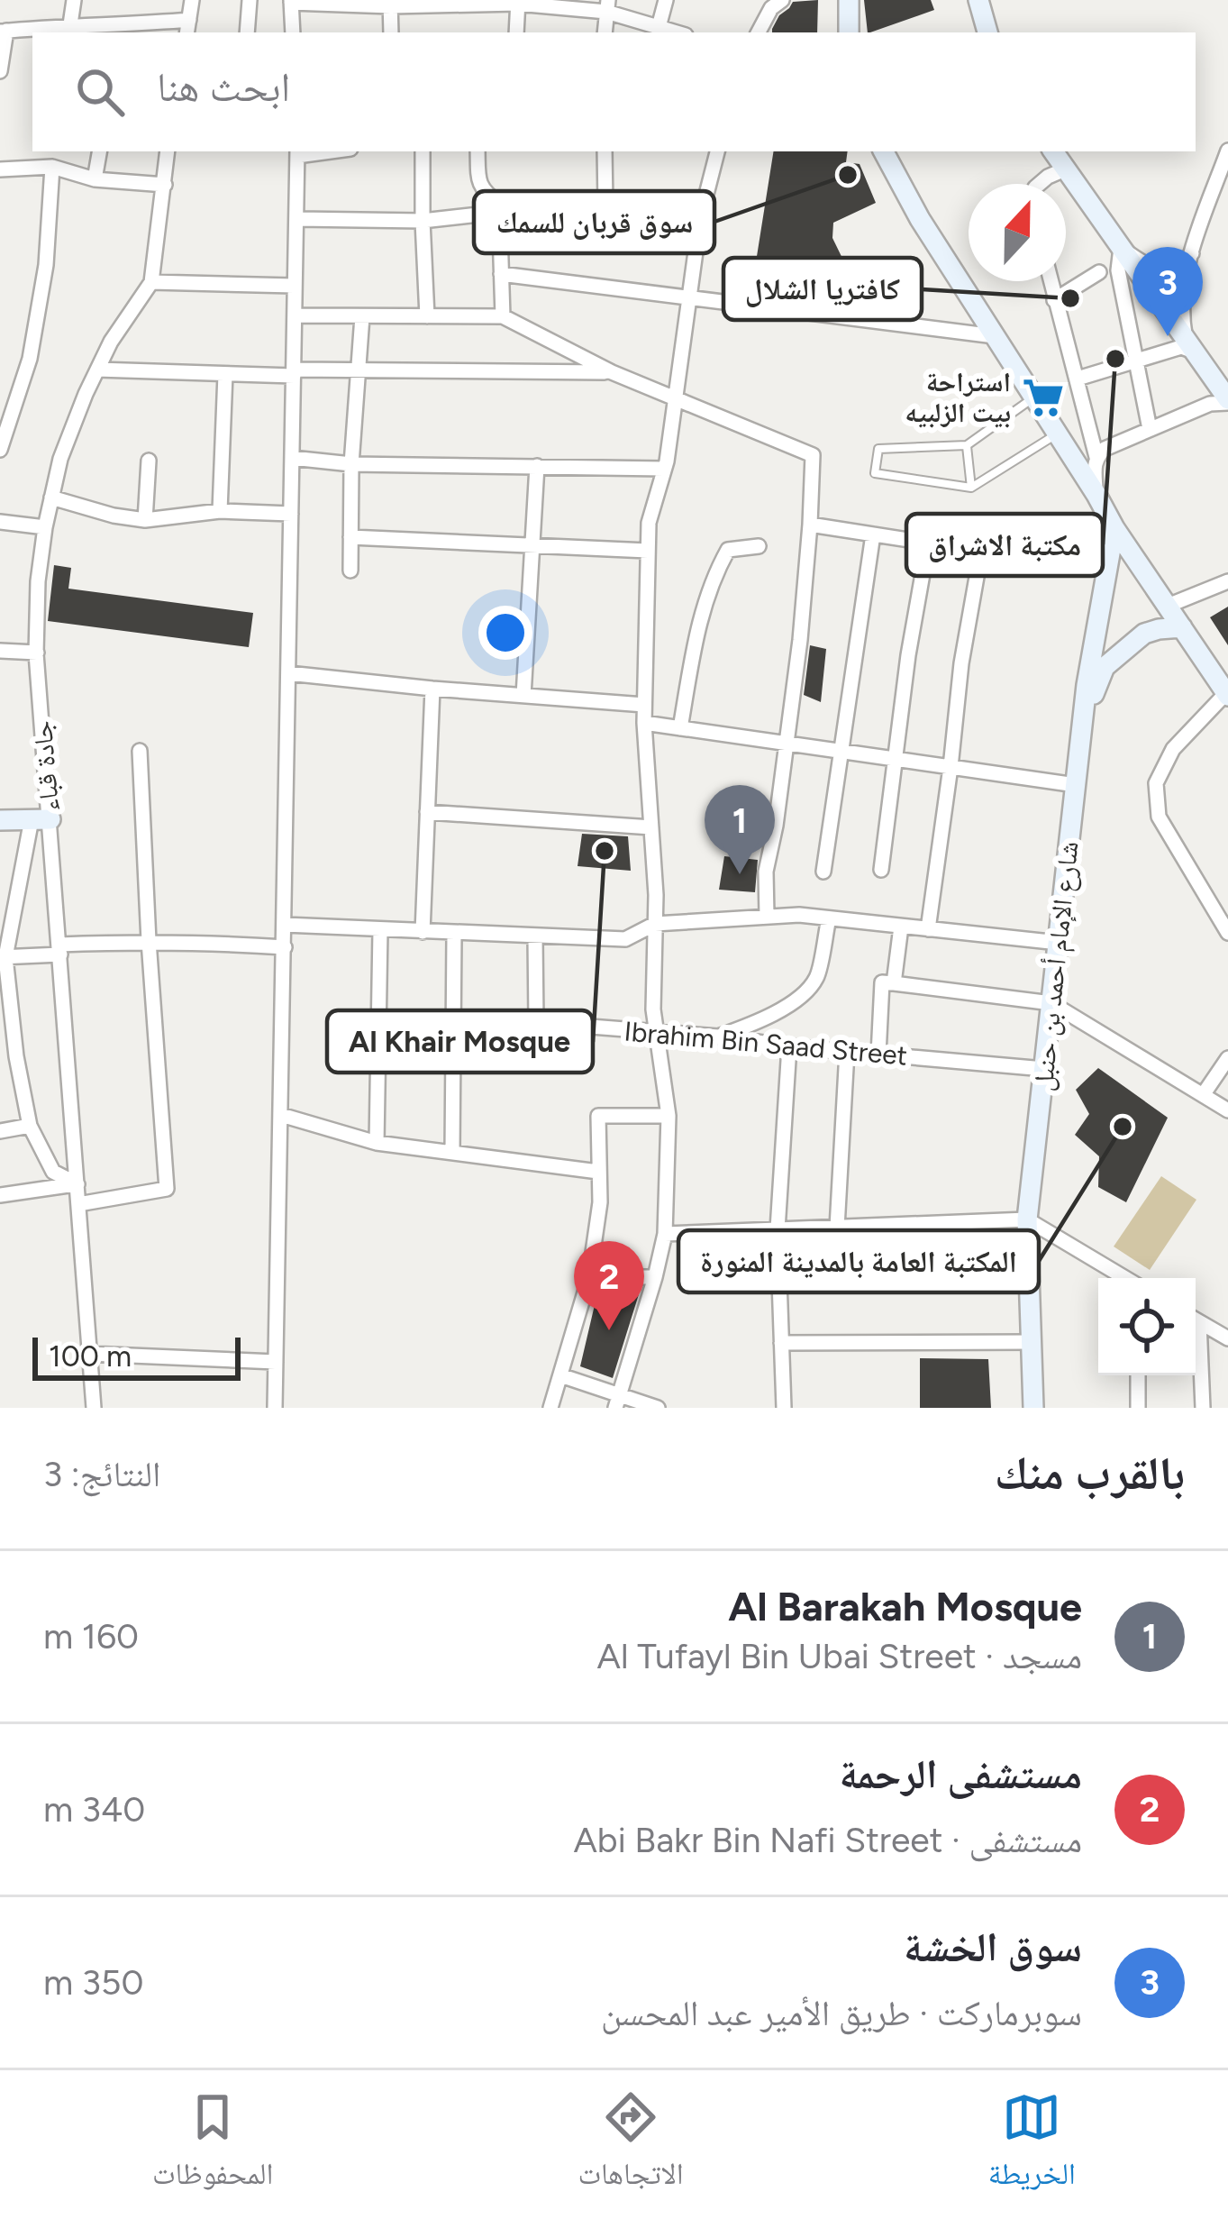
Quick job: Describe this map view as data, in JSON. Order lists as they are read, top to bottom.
{
  "streets": {
    "main road": ["شارع الإمام أحمد بن حنبل"],
    "street": ["جادة قباء", "Ibrahim Bin Saad Street"]
  },
  "crossings": [
    ["شارع الإمام أحمد بن حنبل", "Ibrahim Bin Saad Street"]
  ],
  "places": {
    "other": [
      "سوق قربان للسمك",
      "كافتريا الشلال",
      "مكتبة الاشراق",
      "Al Khair Mosque",
      "المكتبة العامة بالمدينة المنورة"
    ],
    "supermarket": ["استراحة بيت الزلبيه"]
  },
  "scale_bar": "100 m",
  "north": "top",
  "page": {
    "search": "ابحث هنا",
    "pins": ["3", "1", "2"],
    "scale": "100 m",
    "heading": ["بالقرب منك", "النتائج: 3"],
    "list": [
      {
        "mark": "1",
        "name": "Al Barakah Mosque",
        "note": "مسجد · Al Tufayl Bin Ubai Street",
        "value": "160 m"
      },
      {
        "mark": "2",
        "name": "مستشفى الرحمة",
        "note": "مستشفى · Abi Bakr Bin Nafi Street",
        "value": "340 m"
      },
      {
        "mark": "3",
        "name": "سوق الخشة",
        "note": "سوبرماركت · طريق الأمير عبد المحسن",
        "value": "350 m"
      }
    ],
    "nav": ["الخريطة", "الاتجاهات", "المحفوظات"]
  }
}
